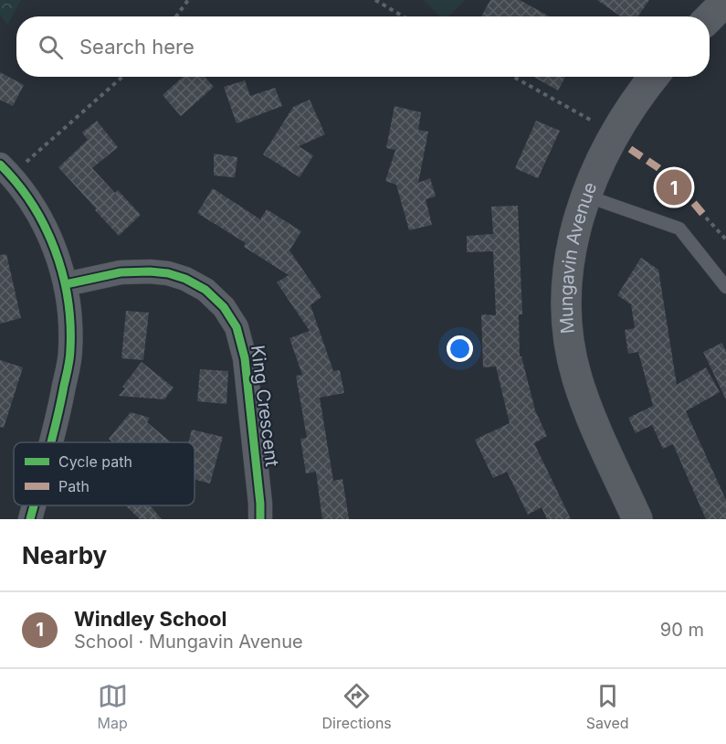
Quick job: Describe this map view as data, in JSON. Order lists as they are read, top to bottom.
{
  "streets": {
    "main road": ["Mungavin Avenue"],
    "street": ["King Crescent"]
  },
  "legend": ["Cycle path", "Path"],
  "page": {
    "search": "Search here",
    "pins": "1",
    "heading": "Nearby",
    "list": [
      {
        "mark": "1",
        "name": "Windley School",
        "note": "School · Mungavin Avenue",
        "value": "90 m"
      }
    ],
    "nav": ["Map", "Directions", "Saved"]
  }
}
